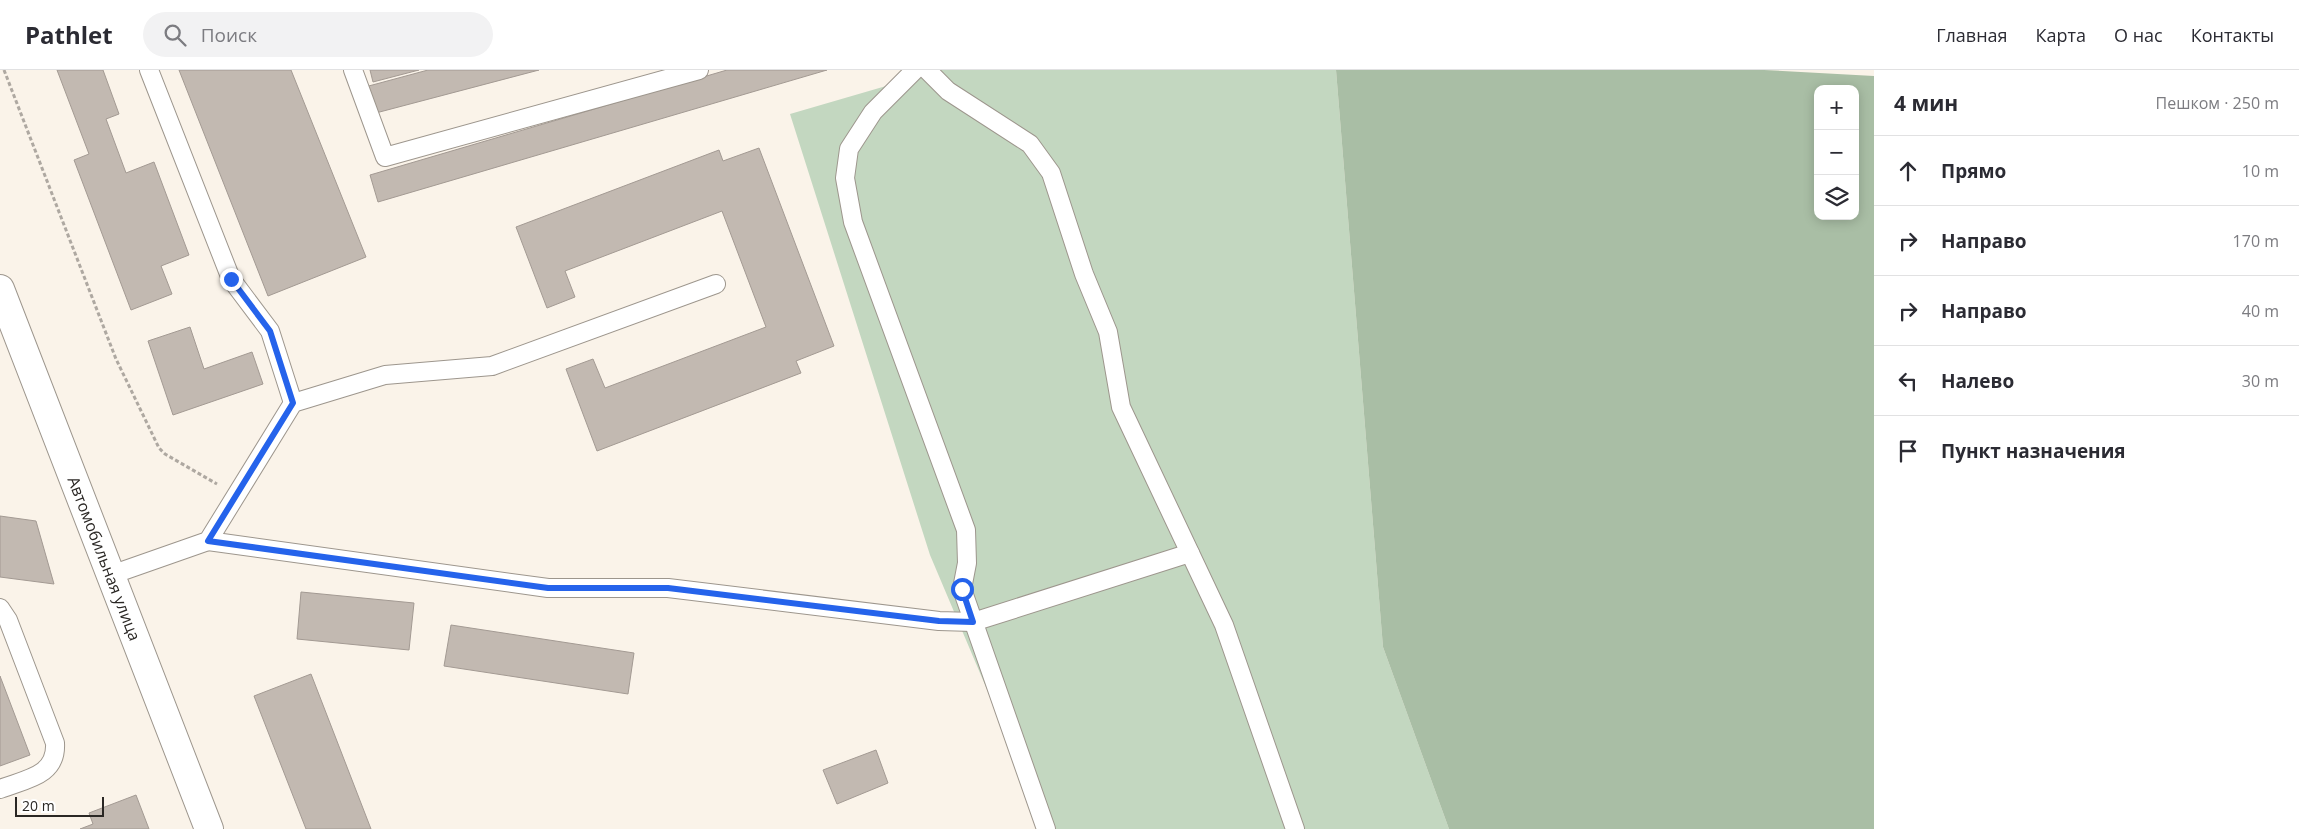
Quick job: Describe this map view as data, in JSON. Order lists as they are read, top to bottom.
{
  "streets": {
    "street": ["Автомобильная улица"]
  },
  "scale_bar": "20 m",
  "page": {
    "header": "Pathlet",
    "search": "Поиск",
    "nav": [
      "Главная",
      "Карта",
      "О нас",
      "Контакты"
    ],
    "heading": ["4 мин", "Пешком · 250 m"],
    "map_buttons": ["+", "−"],
    "list": [
      ["Прямо", "10 m"],
      ["Направо", "170 m"],
      ["Направо", "40 m"],
      ["Налево", "30 m"],
      "Пункт назначения"
    ],
    "scale": "20 m"
  }
}
